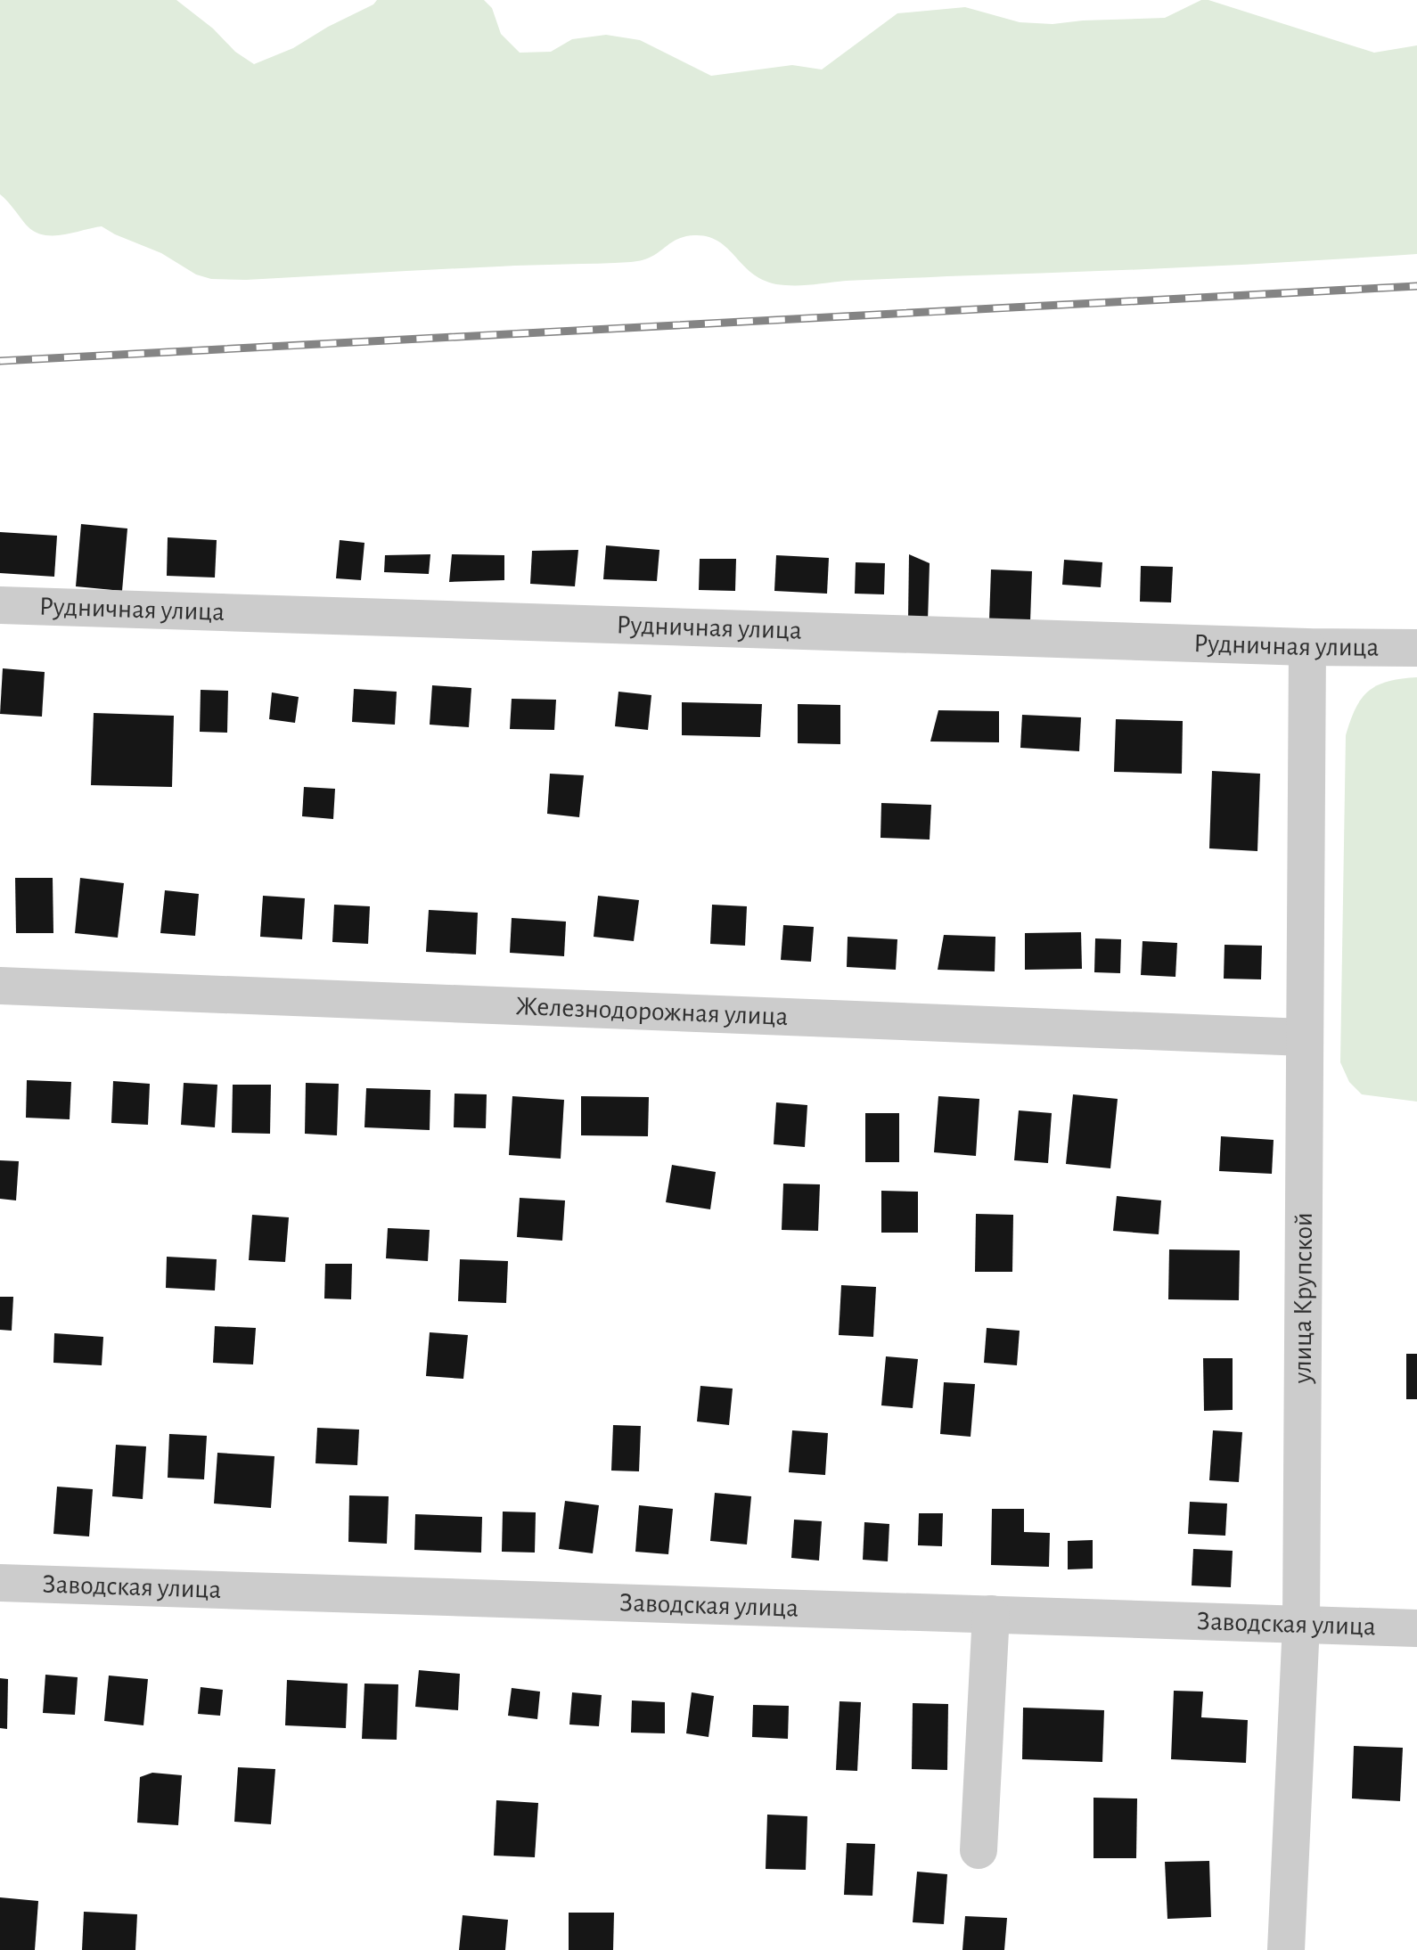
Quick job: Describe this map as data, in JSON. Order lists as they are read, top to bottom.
{
  "streets": {
    "street": [
      "Рудничная улица",
      "Железнодорожная улица",
      "улица Крупской",
      "Заводская улица"
    ]
  },
  "crossings": [
    ["Рудничная улица", "улица Крупской"],
    ["Железнодорожная улица", "улица Крупской"],
    ["улица Крупской", "Заводская улица"]
  ]
}
